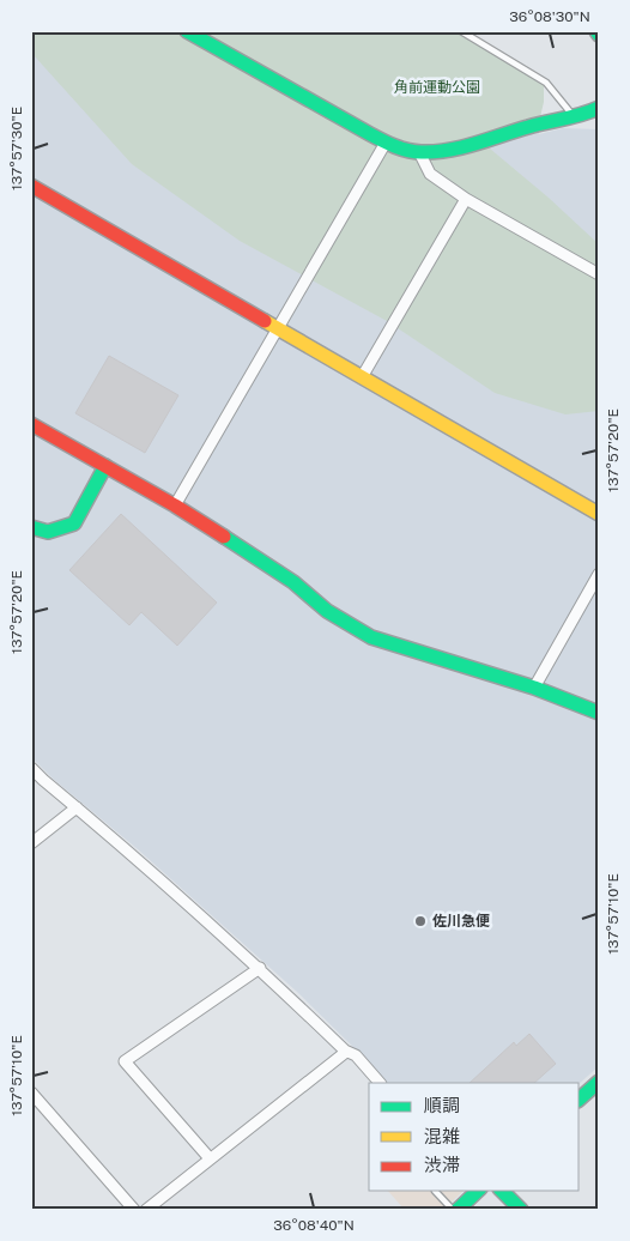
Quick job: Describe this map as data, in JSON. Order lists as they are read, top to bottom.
{
  "parks": ["角前運動公園"],
  "places": ["佐川急便"],
  "legend": ["順調", "混雑", "渋滞"],
  "coordinates": [
    "36°08'30\"N",
    "137°57'30\"E",
    "137°57'20\"E",
    "137°57'10\"E",
    "36°08'40\"N"
  ]
}
